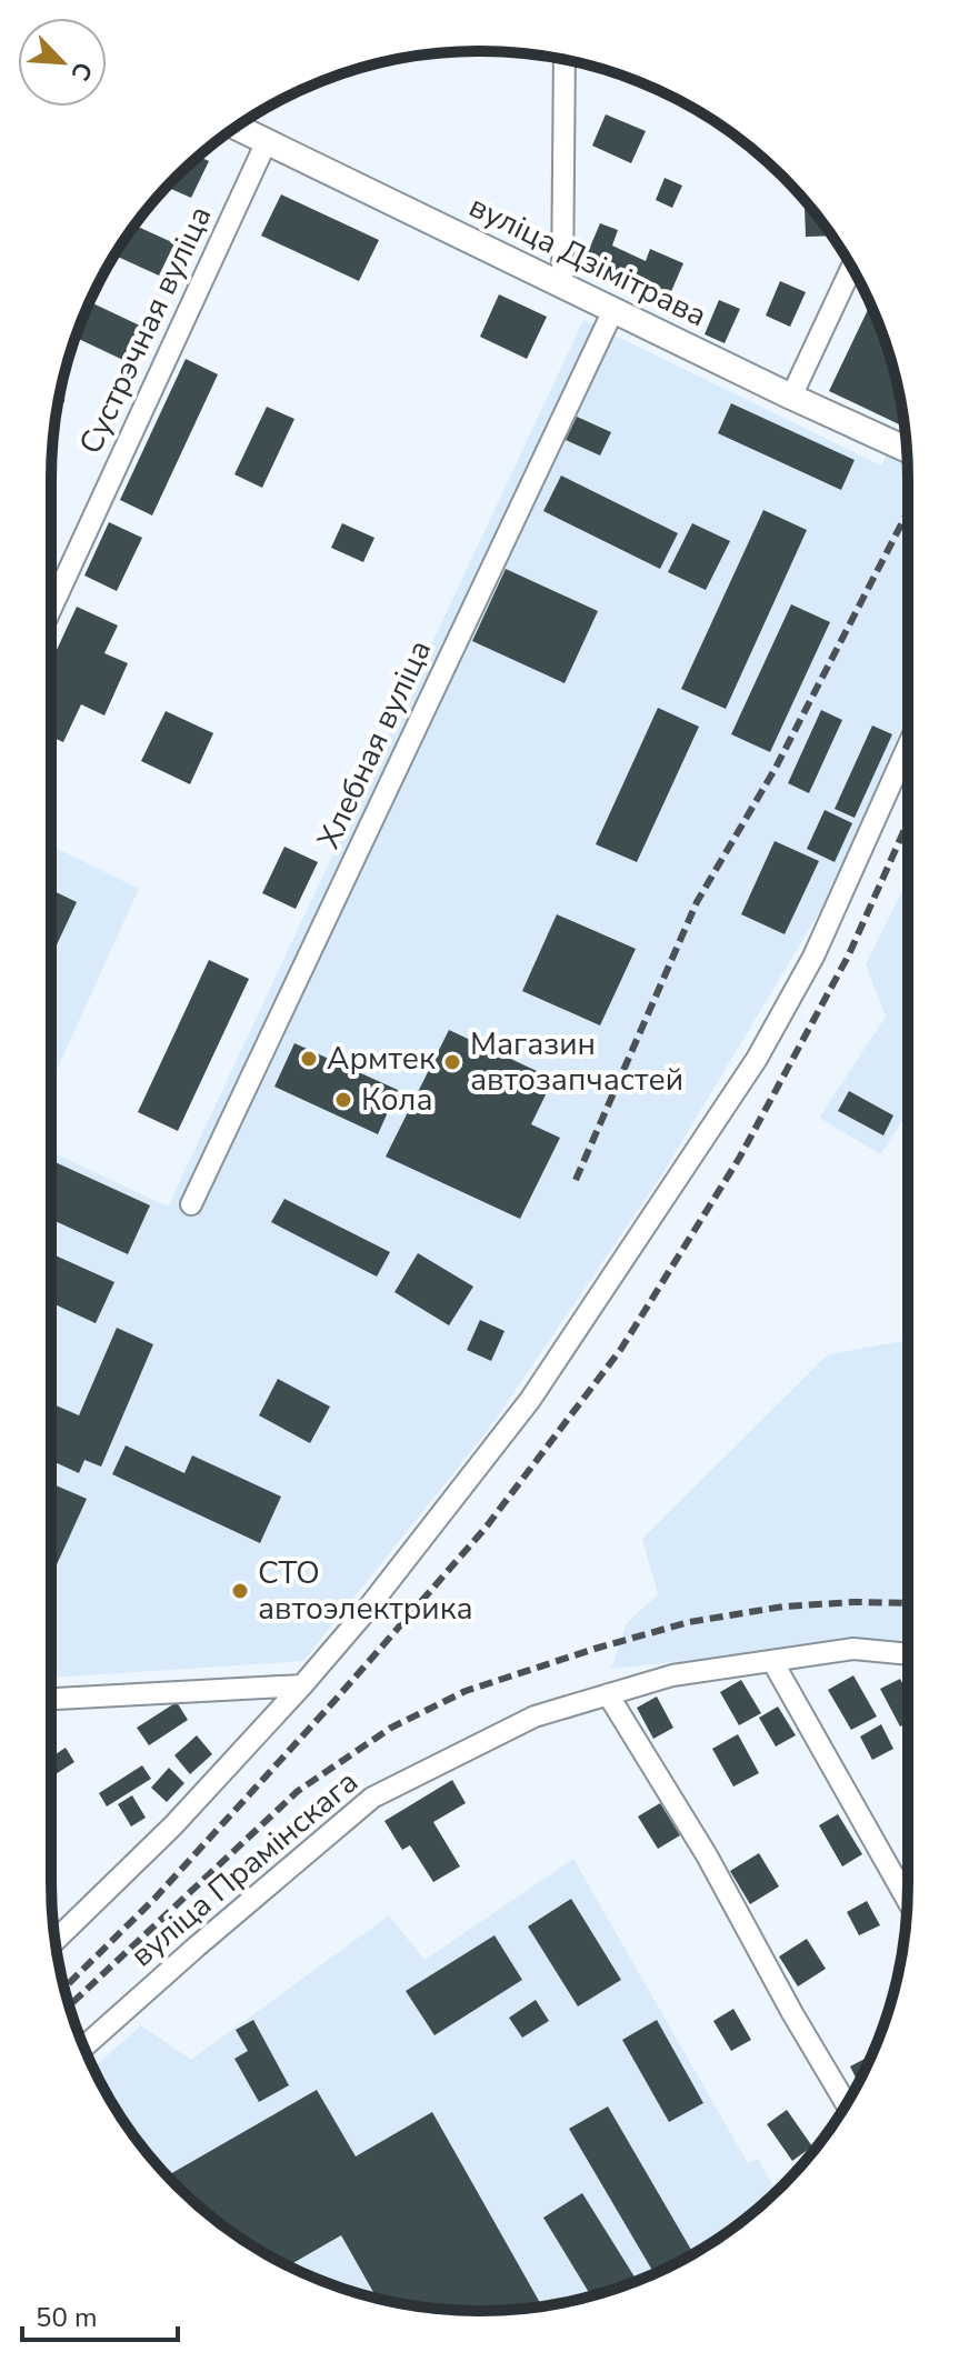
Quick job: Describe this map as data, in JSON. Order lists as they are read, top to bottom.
{
  "streets": {
    "street": [
      "вуліца Дзімітрава",
      "Сустрэчная вуліца",
      "Хлебная вуліца",
      "вуліца Прамінскага"
    ]
  },
  "crossings": [
    ["вуліца Дзімітрава", "Сустрэчная вуліца"],
    ["вуліца Дзімітрава", "Хлебная вуліца"]
  ],
  "places": [
    "Армтек",
    "Магазин автозапчастей",
    "Кола",
    "СТО автоэлектрика"
  ],
  "scale_bar": "50 m",
  "north": "bottom right"
}
